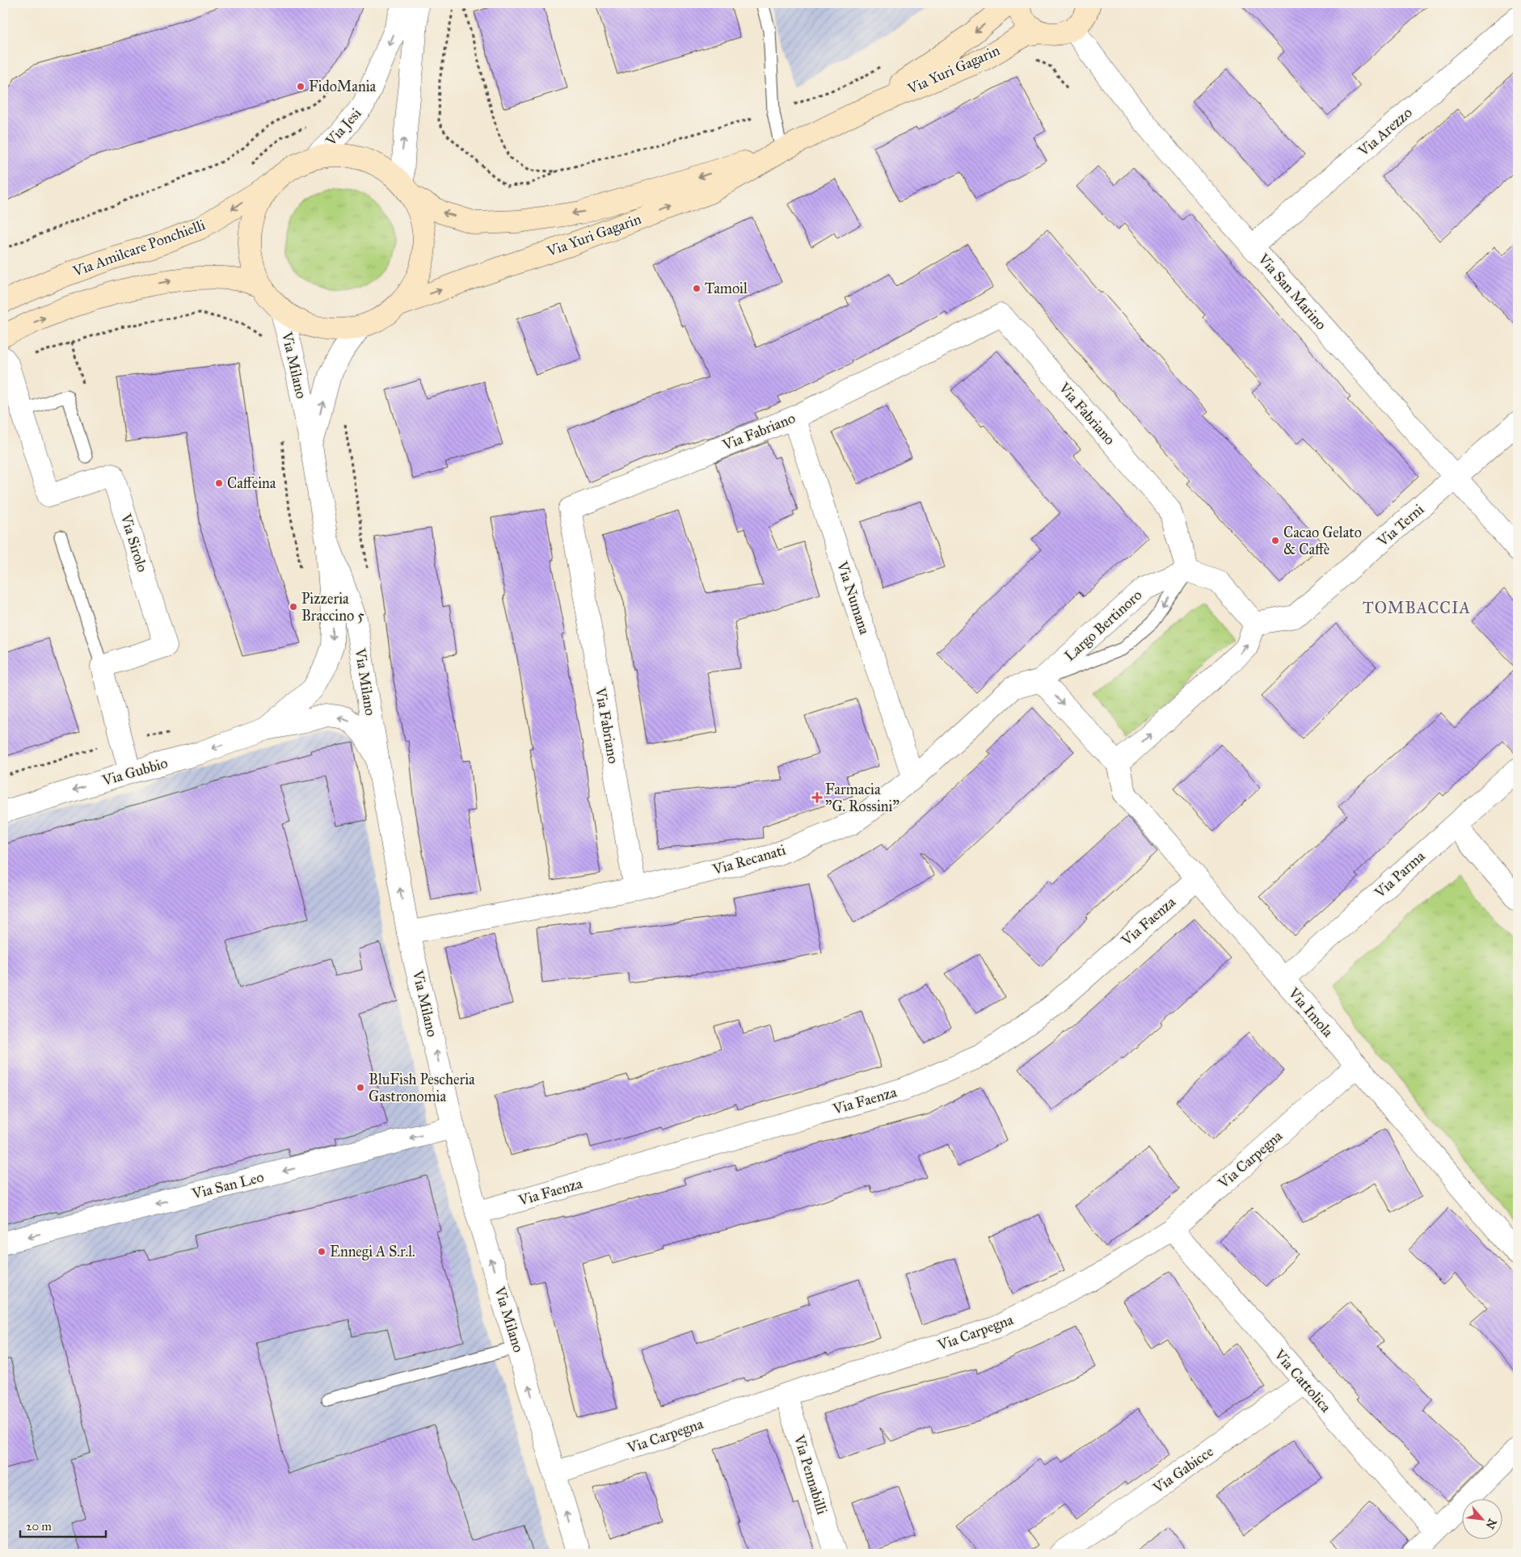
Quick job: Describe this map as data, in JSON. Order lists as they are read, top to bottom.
{
  "streets": {
    "main road": ["Via Yuri Gagarin", "Via Amilcare Ponchielli"],
    "street": [
      "Via Jesi",
      "Via Arezzo",
      "Via San Marino",
      "Via Milano",
      "Via Fabriano",
      "Via Terni",
      "Via Sirolo",
      "Via Numana",
      "Largo Bertinoro",
      "Via Gubbio",
      "Via Recanati",
      "Via Parma",
      "Via Faenza",
      "Via Imola",
      "Via Carpegna",
      "Via San Leo",
      "Via Cattolica",
      "Via Gabicce",
      "Via Pennabilli"
    ]
  },
  "crossings": [
    ["Via Yuri Gagarin", "Via San Marino"],
    ["Via Arezzo", "Via San Marino"],
    ["Via San Marino", "Via Terni"],
    ["Via Milano", "Via Gubbio"],
    ["Via Milano", "Via Recanati"],
    ["Via Milano", "Via Faenza"],
    ["Via Milano", "Via Carpegna"],
    ["Via Milano", "Via San Leo"],
    ["Via Fabriano", "Via Numana"],
    ["Via Fabriano", "Largo Bertinoro"],
    ["Via Fabriano", "Via Recanati"],
    ["Via Numana", "Via Recanati"],
    ["Largo Bertinoro", "Via Recanati"],
    ["Via Parma", "Via Imola"],
    ["Via Faenza", "Via Imola"],
    ["Via Imola", "Via Carpegna"],
    ["Via Carpegna", "Via Cattolica"],
    ["Via Carpegna", "Via Pennabilli"],
    ["Via Cattolica", "Via Gabicce"]
  ],
  "one_way": ["Via Jesi", "Via Milano", "Via San Leo"],
  "districts": ["TOMBACCIA"],
  "places": {
    "other": [
      "FidoMania",
      "Tamoil",
      "Caffeina",
      "Cacao Gelato & Caffè",
      "Pizzeria Braccino 5",
      "BluFish Pescheria Gastronomia",
      "Ennegi A S.r.l."
    ],
    "health": ["Farmacia \"G. Rossini\""]
  },
  "scale_bar": "20 m",
  "north": "bottom right"
}
